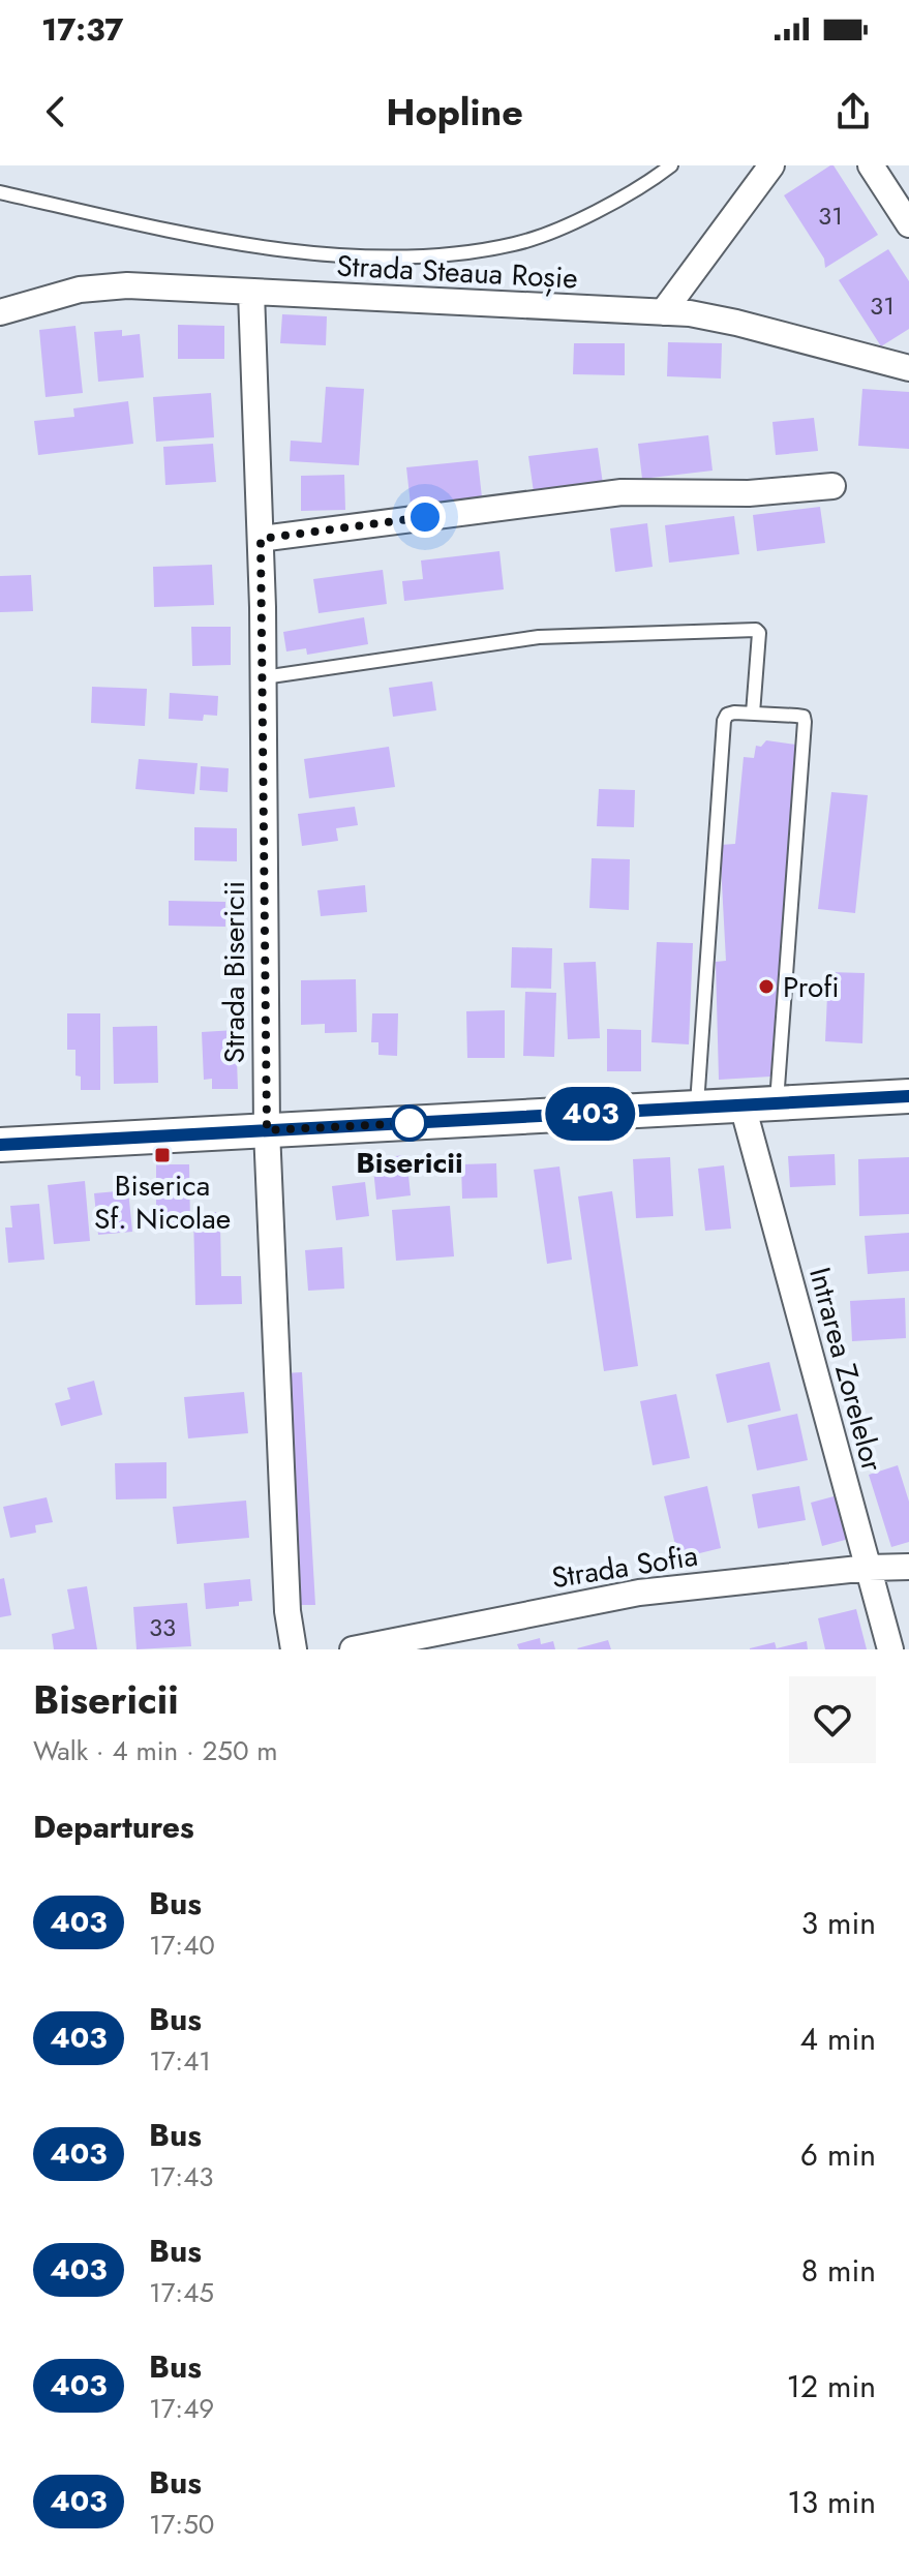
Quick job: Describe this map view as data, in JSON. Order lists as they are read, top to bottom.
{
  "streets": {
    "street": [
      "Strada Steaua Roșie",
      "Strada Bisericii",
      "Intrarea Zorelelor",
      "Strada Sofia"
    ]
  },
  "crossings": [
    ["Strada Steaua Roșie", "Strada Bisericii"],
    ["Intrarea Zorelelor", "Strada Sofia"]
  ],
  "places": {
    "other": ["Profi", "Bisericii"],
    "transit": ["Biserica Sf. Nicolae"]
  },
  "lines": ["bus line 403"],
  "house_numbers": ["31", "31", "33"],
  "page": {
    "status": "17:37",
    "header": "Hopline",
    "on_map": "403",
    "heading": [
      ["Bisericii", "Walk · 4 min · 250 m"],
      "Departures"
    ],
    "list": [
      {
        "mark": "403",
        "name": "Bus",
        "note": "17:40",
        "value": "3 min"
      },
      {
        "mark": "403",
        "name": "Bus",
        "note": "17:41",
        "value": "4 min"
      },
      {
        "mark": "403",
        "name": "Bus",
        "note": "17:43",
        "value": "6 min"
      },
      {
        "mark": "403",
        "name": "Bus",
        "note": "17:45",
        "value": "8 min"
      },
      {
        "mark": "403",
        "name": "Bus",
        "note": "17:49",
        "value": "12 min"
      },
      {
        "mark": "403",
        "name": "Bus",
        "note": "17:50",
        "value": "13 min"
      }
    ]
  }
}
